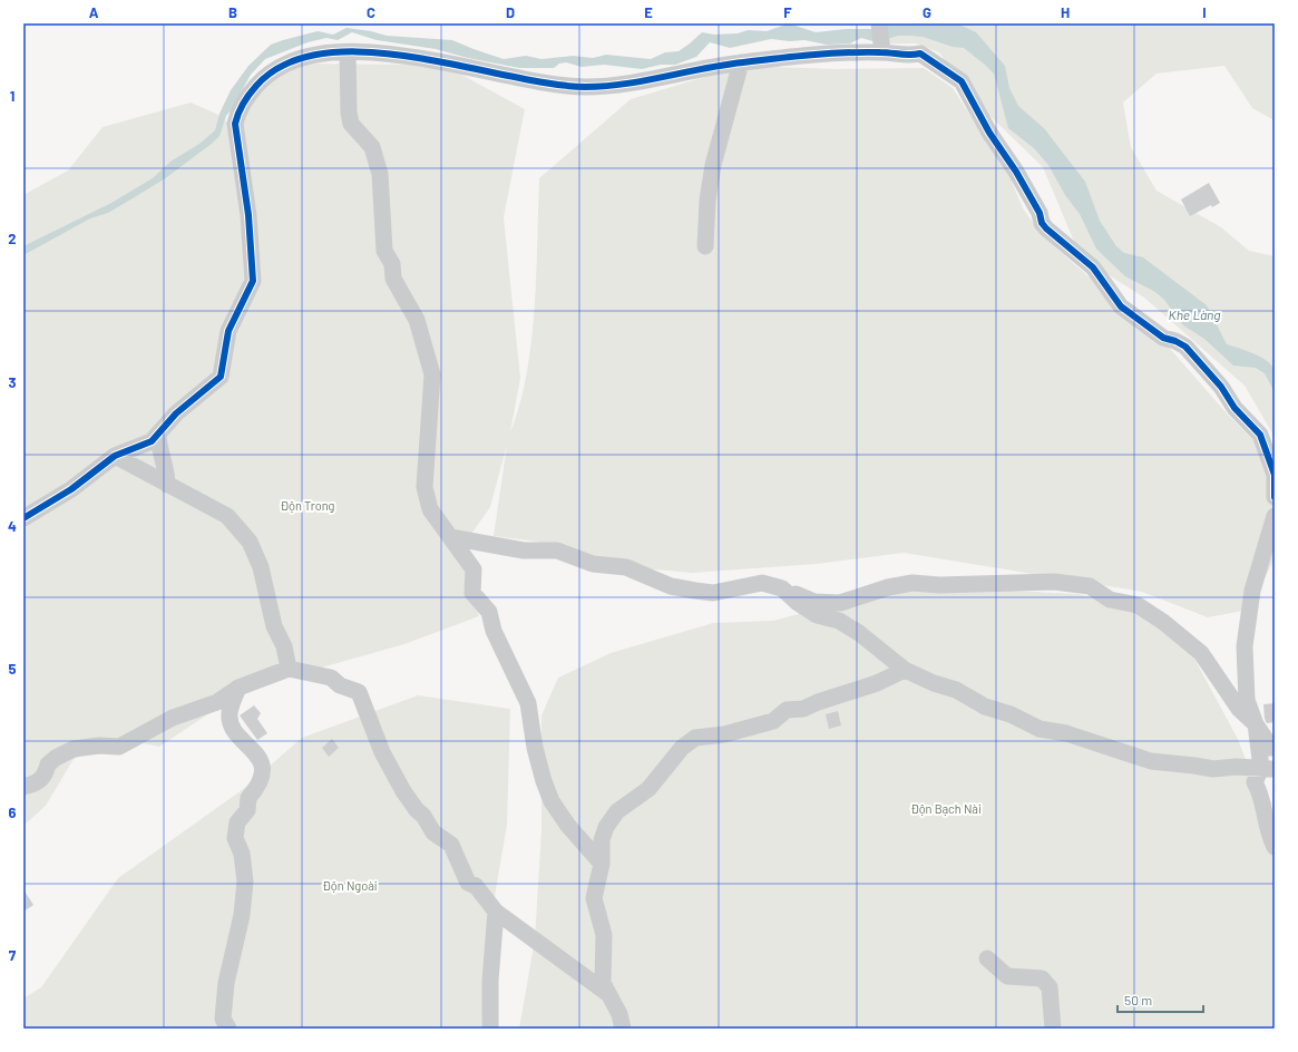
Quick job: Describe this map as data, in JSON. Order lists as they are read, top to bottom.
{
  "water": ["Khe Làng"],
  "parks": ["Độn Trong", "Độn Bạch Nài", "Độn Ngoài"],
  "scale_bar": "50 m",
  "grid": {
    "columns": [
      "A",
      "B",
      "C",
      "D",
      "E",
      "F",
      "G",
      "H",
      "I"
    ],
    "rows": [
      "1",
      "2",
      "3",
      "4",
      "5",
      "6",
      "7"
    ]
  }
}
